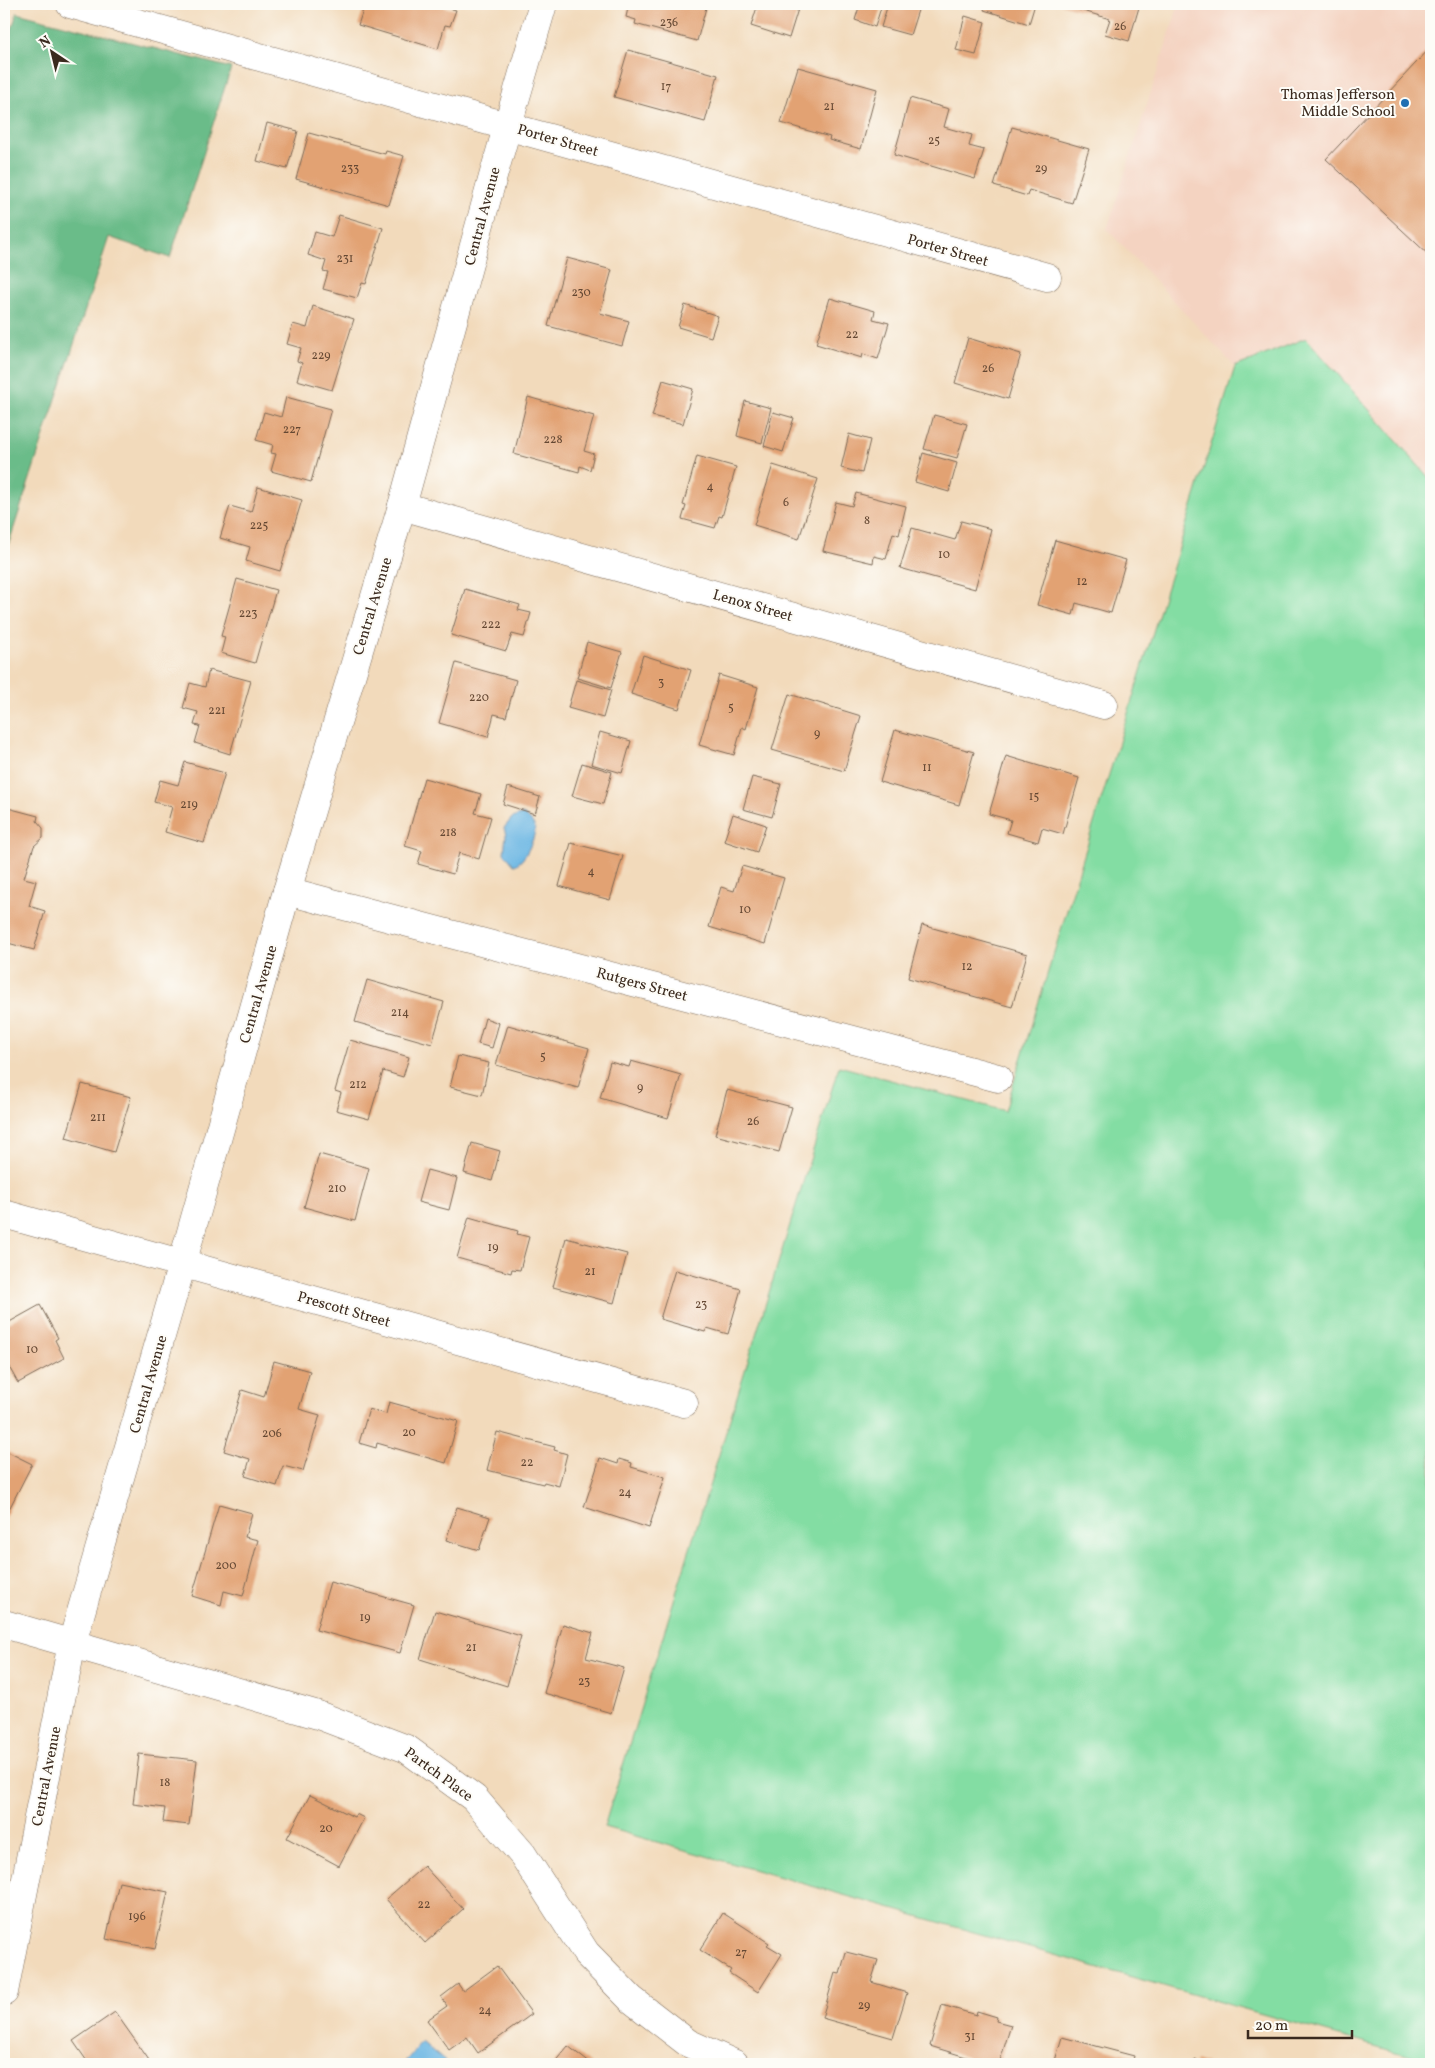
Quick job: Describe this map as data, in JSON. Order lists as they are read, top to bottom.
{
  "streets": {
    "street": [
      "Porter Street",
      "Central Avenue",
      "Lenox Street",
      "Rutgers Street",
      "Prescott Street",
      "Partch Place"
    ]
  },
  "crossings": [
    ["Porter Street", "Central Avenue"],
    ["Central Avenue", "Lenox Street"],
    ["Central Avenue", "Rutgers Street"],
    ["Central Avenue", "Prescott Street"],
    ["Central Avenue", "Partch Place"]
  ],
  "places": ["Thomas Jefferson Middle School"],
  "house_numbers": [
    "236",
    "26",
    "17",
    "21",
    "25",
    "233",
    "29",
    "231",
    "230",
    "22",
    "229",
    "26",
    "227",
    "228",
    "4",
    "6",
    "8",
    "225",
    "10",
    "12",
    "223",
    "222",
    "3",
    "220",
    "5",
    "221",
    "9",
    "11",
    "15",
    "219",
    "218",
    "4",
    "10",
    "12",
    "214",
    "5",
    "212",
    "9",
    "211",
    "26",
    "210",
    "19",
    "21",
    "23",
    "10",
    "20",
    "206",
    "22",
    "24",
    "200",
    "19",
    "21",
    "23",
    "18",
    "20",
    "22",
    "196",
    "27",
    "29",
    "24",
    "31"
  ],
  "scale_bar": "20 m",
  "north": "top left"
}
